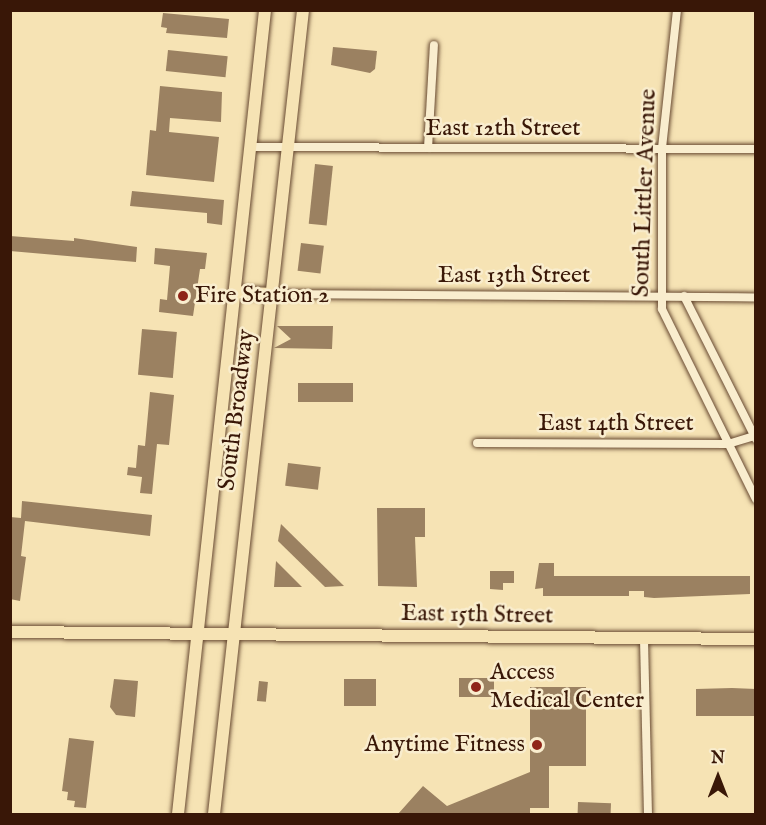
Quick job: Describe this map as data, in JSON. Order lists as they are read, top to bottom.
{
  "streets": {
    "main road": ["South Broadway", "East 15th Street"],
    "street": [
      "East 12th Street",
      "South Littler Avenue",
      "East 13th Street",
      "East 14th Street"
    ]
  },
  "crossings": [
    ["East 12th Street", "South Littler Avenue"],
    ["East 12th Street", "South Broadway"],
    ["South Littler Avenue", "East 13th Street"],
    ["South Littler Avenue", "East 14th Street"],
    ["East 13th Street", "South Broadway"],
    ["South Broadway", "East 15th Street"]
  ],
  "places": ["Fire Station 2", "Access Medical Center", "Anytime Fitness"],
  "north": "top"
}
